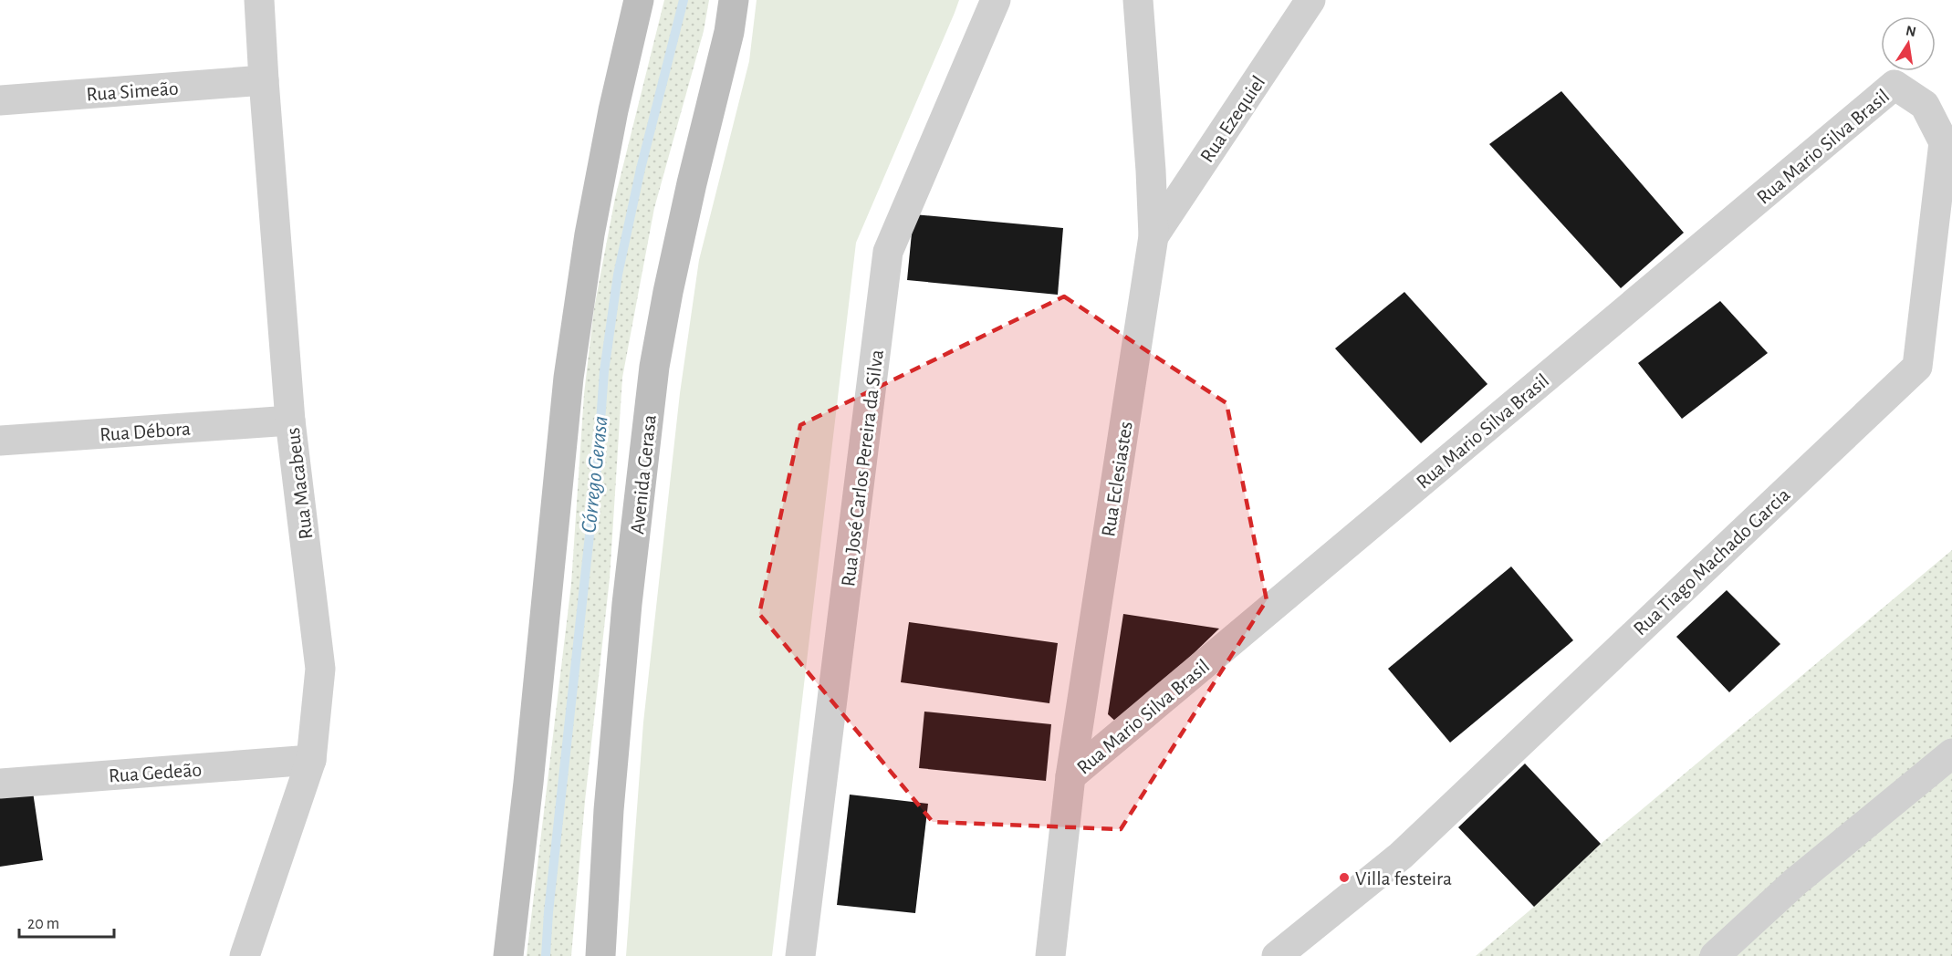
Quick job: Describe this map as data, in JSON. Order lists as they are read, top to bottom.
{
  "streets": {
    "main road": ["Avenida Gerasa"],
    "street": [
      "Rua Simeão",
      "Rua Ezequiel",
      "Rua Mario Silva Brasil",
      "Rua Débora",
      "Rua José Carlos Pereira da Silva",
      "Rua Eclesiastes",
      "Rua Macabeus",
      "Rua Tiago Machado Garcia",
      "Rua Gedeão"
    ]
  },
  "crossings": [
    ["Rua Simeão", "Rua Macabeus"],
    ["Rua Ezequiel", "Rua Eclesiastes"],
    ["Rua Mario Silva Brasil", "Rua Eclesiastes"],
    ["Rua Mario Silva Brasil", "Rua Tiago Machado Garcia"],
    ["Rua Débora", "Rua Macabeus"],
    ["Rua Macabeus", "Rua Gedeão"]
  ],
  "water": ["Córrego Gerasa"],
  "places": ["Villa festeira"],
  "scale_bar": "20 m",
  "north": "top"
}
